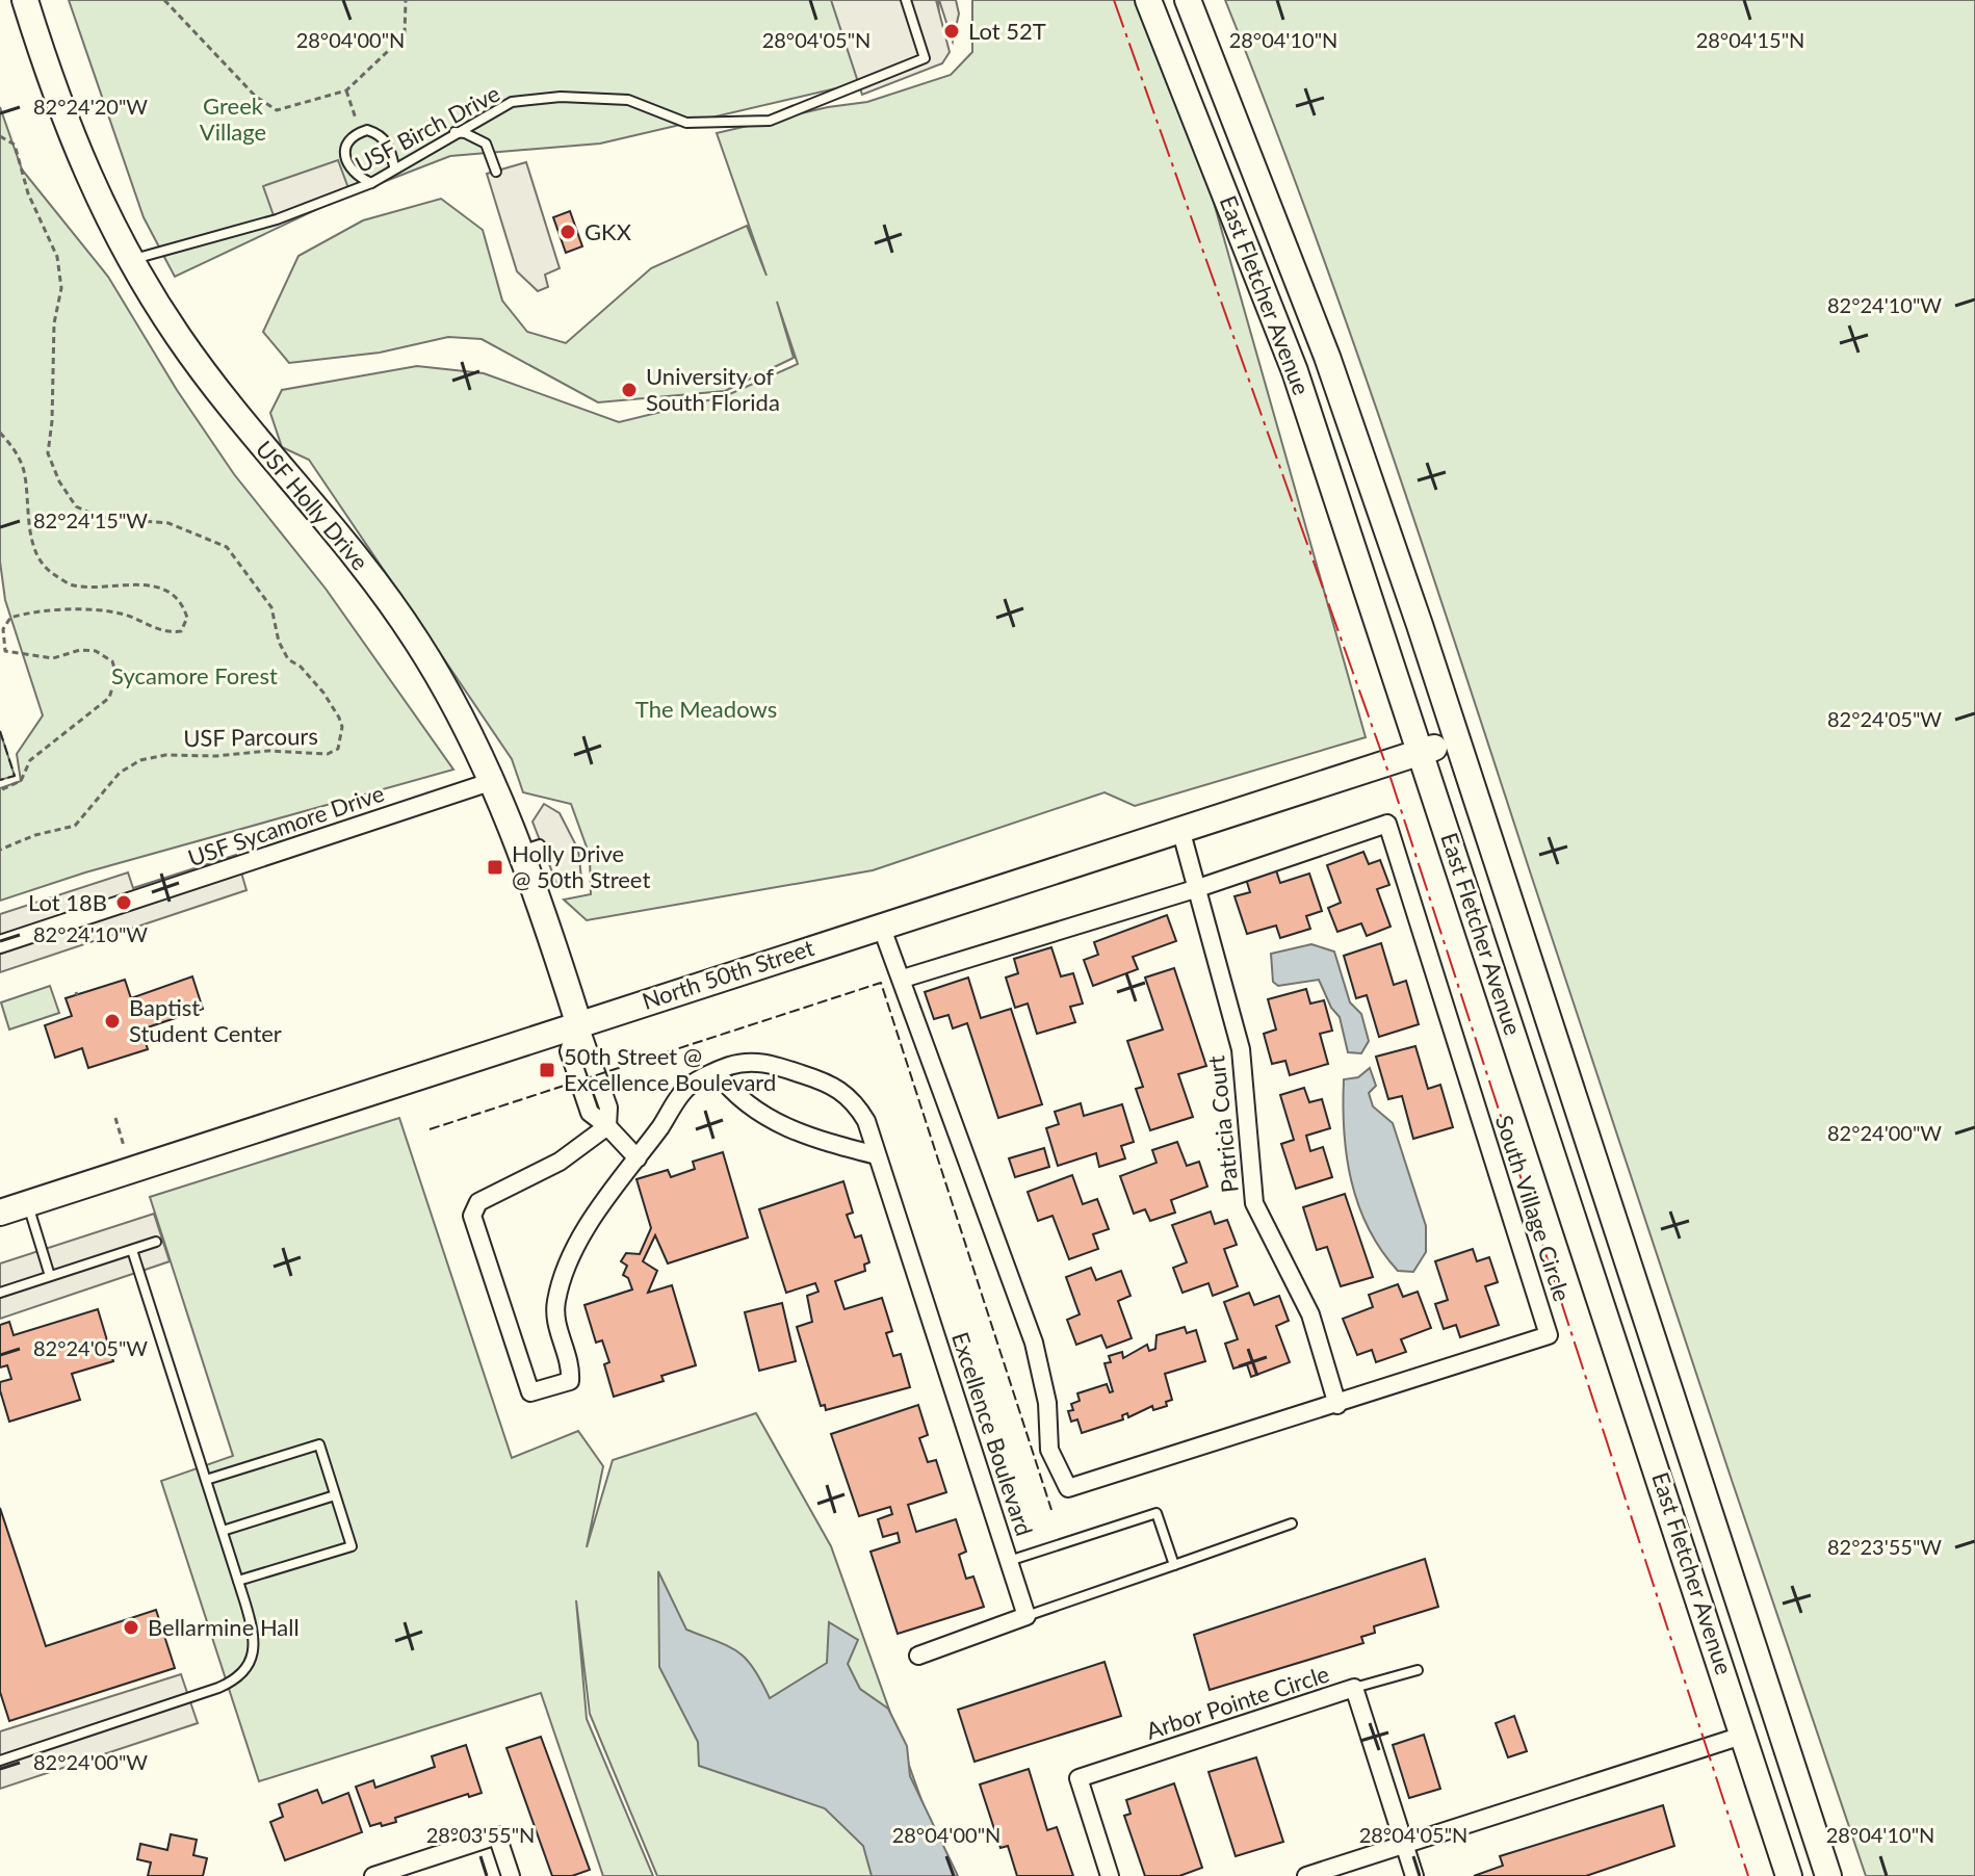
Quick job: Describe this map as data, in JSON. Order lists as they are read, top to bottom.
{
  "streets": {
    "main road": ["East Fletcher Avenue", "USF Holly Drive", "North 50th Street"],
    "street": [
      "USF Sycamore Drive",
      "Patricia Court",
      "South Village Circle",
      "Excellence Boulevard",
      "Arbor Pointe Circle"
    ],
    "lane": ["USF Birch Drive"],
    "path": ["USF Parcours"]
  },
  "crossings": [
    ["USF Birch Drive", "USF Holly Drive"],
    ["East Fletcher Avenue", "North 50th Street"],
    ["USF Holly Drive", "USF Sycamore Drive"],
    ["USF Holly Drive", "North 50th Street"],
    ["North 50th Street", "Patricia Court"],
    ["North 50th Street", "South Village Circle"],
    ["Patricia Court", "South Village Circle"]
  ],
  "parks": ["Greek Village", "Sycamore Forest", "The Meadows"],
  "places": {
    "other": [
      "Lot 52T",
      "GKX",
      "University of South Florida",
      "Lot 18B",
      "Baptist Student Center",
      "Bellarmine Hall"
    ],
    "transit": ["Holly Drive @ 50th Street", "50th Street @ Excellence Boulevard"]
  },
  "coordinates": [
    "28°04'00\"N",
    "28°04'05\"N",
    "28°04'10\"N",
    "28°04'15\"N",
    "82°24'20\"W",
    "82°24'10\"W",
    "82°24'15\"W",
    "82°24'05\"W",
    "82°24'00\"W",
    "82°23'55\"W",
    "28°03'55\"N"
  ]
}
